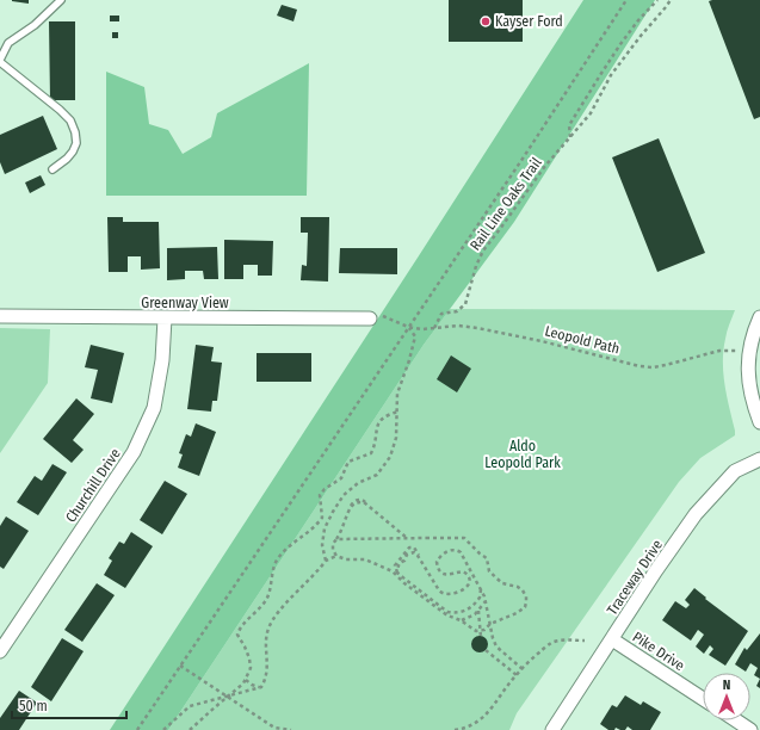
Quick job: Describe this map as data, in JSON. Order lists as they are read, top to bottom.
{
  "streets": {
    "street": [
      "Greenway View",
      "Churchill Drive",
      "Traceway Drive",
      "Pike Drive"
    ],
    "path": ["Rail Line Oaks Trail", "Leopold Path"]
  },
  "crossings": [
    ["Rail Line Oaks Trail", "Leopold Path"],
    ["Greenway View", "Churchill Drive"],
    ["Traceway Drive", "Pike Drive"]
  ],
  "parks": ["Aldo Leopold Park"],
  "places": ["Kayser Ford"],
  "scale_bar": "50 m",
  "north": "top"
}
